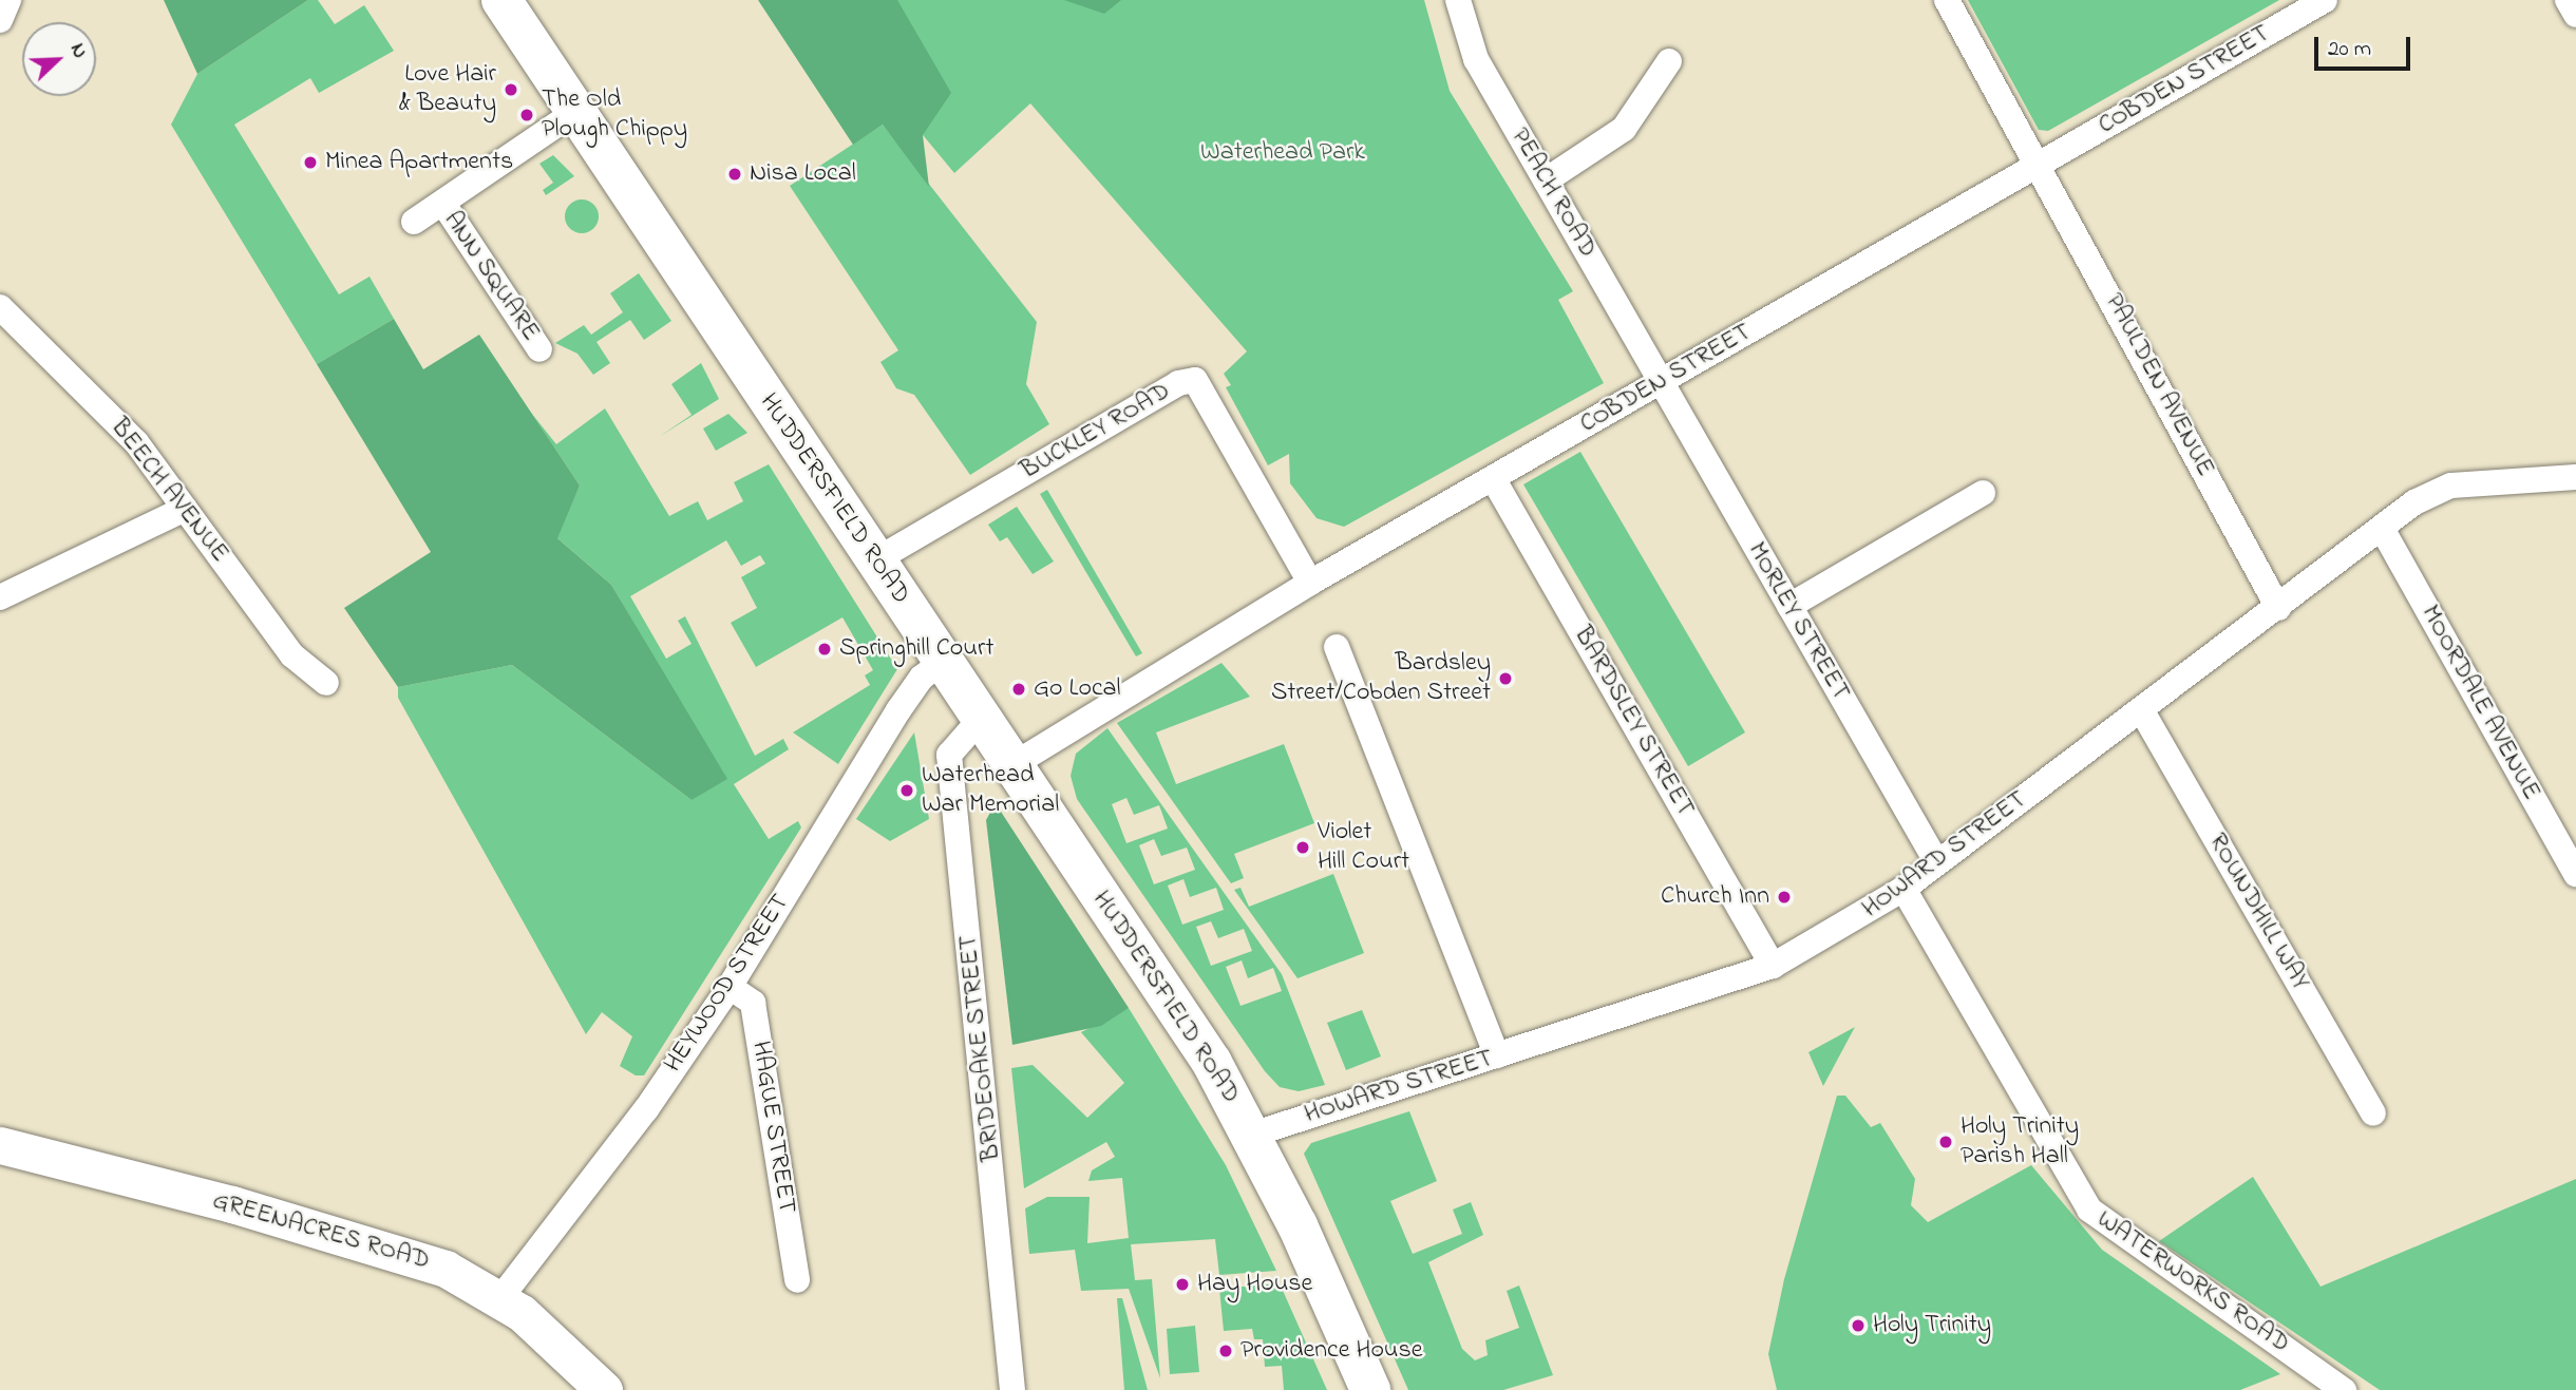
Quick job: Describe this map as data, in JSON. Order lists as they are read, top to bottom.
{
  "streets": {
    "main road": ["HUDDERSFIELD ROAD"],
    "street": [
      "COBDEN STREET",
      "PEACH ROAD",
      "ANN SQUARE",
      "PAULDEN AVENUE",
      "BUCKLEY ROAD",
      "BEECH AVENUE",
      "MORLEY STREET",
      "MOORDALE AVENUE",
      "BARDSLEY STREET",
      "HOWARD STREET",
      "ROUNDHILL WAY",
      "HEYWOOD STREET",
      "BRIDEOAKE STREET",
      "HAGUE STREET",
      "GREENACRES ROAD",
      "WATERWORKS ROAD"
    ]
  },
  "crossings": [
    ["COBDEN STREET", "PEACH ROAD"],
    ["COBDEN STREET", "PAULDEN AVENUE"],
    ["COBDEN STREET", "BUCKLEY ROAD"],
    ["COBDEN STREET", "HUDDERSFIELD ROAD"],
    ["COBDEN STREET", "MORLEY STREET"],
    ["COBDEN STREET", "BARDSLEY STREET"],
    ["PEACH ROAD", "MORLEY STREET"],
    ["PAULDEN AVENUE", "HOWARD STREET"],
    ["BUCKLEY ROAD", "HUDDERSFIELD ROAD"],
    ["HUDDERSFIELD ROAD", "HOWARD STREET"],
    ["HUDDERSFIELD ROAD", "HEYWOOD STREET"],
    ["HUDDERSFIELD ROAD", "BRIDEOAKE STREET"],
    ["MORLEY STREET", "HOWARD STREET"],
    ["MOORDALE AVENUE", "HOWARD STREET"],
    ["BARDSLEY STREET", "HOWARD STREET"],
    ["HOWARD STREET", "ROUNDHILL WAY"],
    ["HOWARD STREET", "WATERWORKS ROAD"],
    ["HEYWOOD STREET", "HAGUE STREET"],
    ["HEYWOOD STREET", "GREENACRES ROAD"]
  ],
  "parks": ["Waterhead Park"],
  "places": [
    "Love Hair & Beauty",
    "The Old Plough Chippy",
    "Minea Apartments",
    "Nisa Local",
    "Springhill Court",
    "Bardsley Street/Cobden Street",
    "Go Local",
    "Waterhead War Memorial",
    "Violet Hill Court",
    "Church Inn",
    "Holy Trinity Parish Hall",
    "Hay House",
    "Holy Trinity",
    "Providence House"
  ],
  "scale_bar": "20 m",
  "north": "top right"
}
